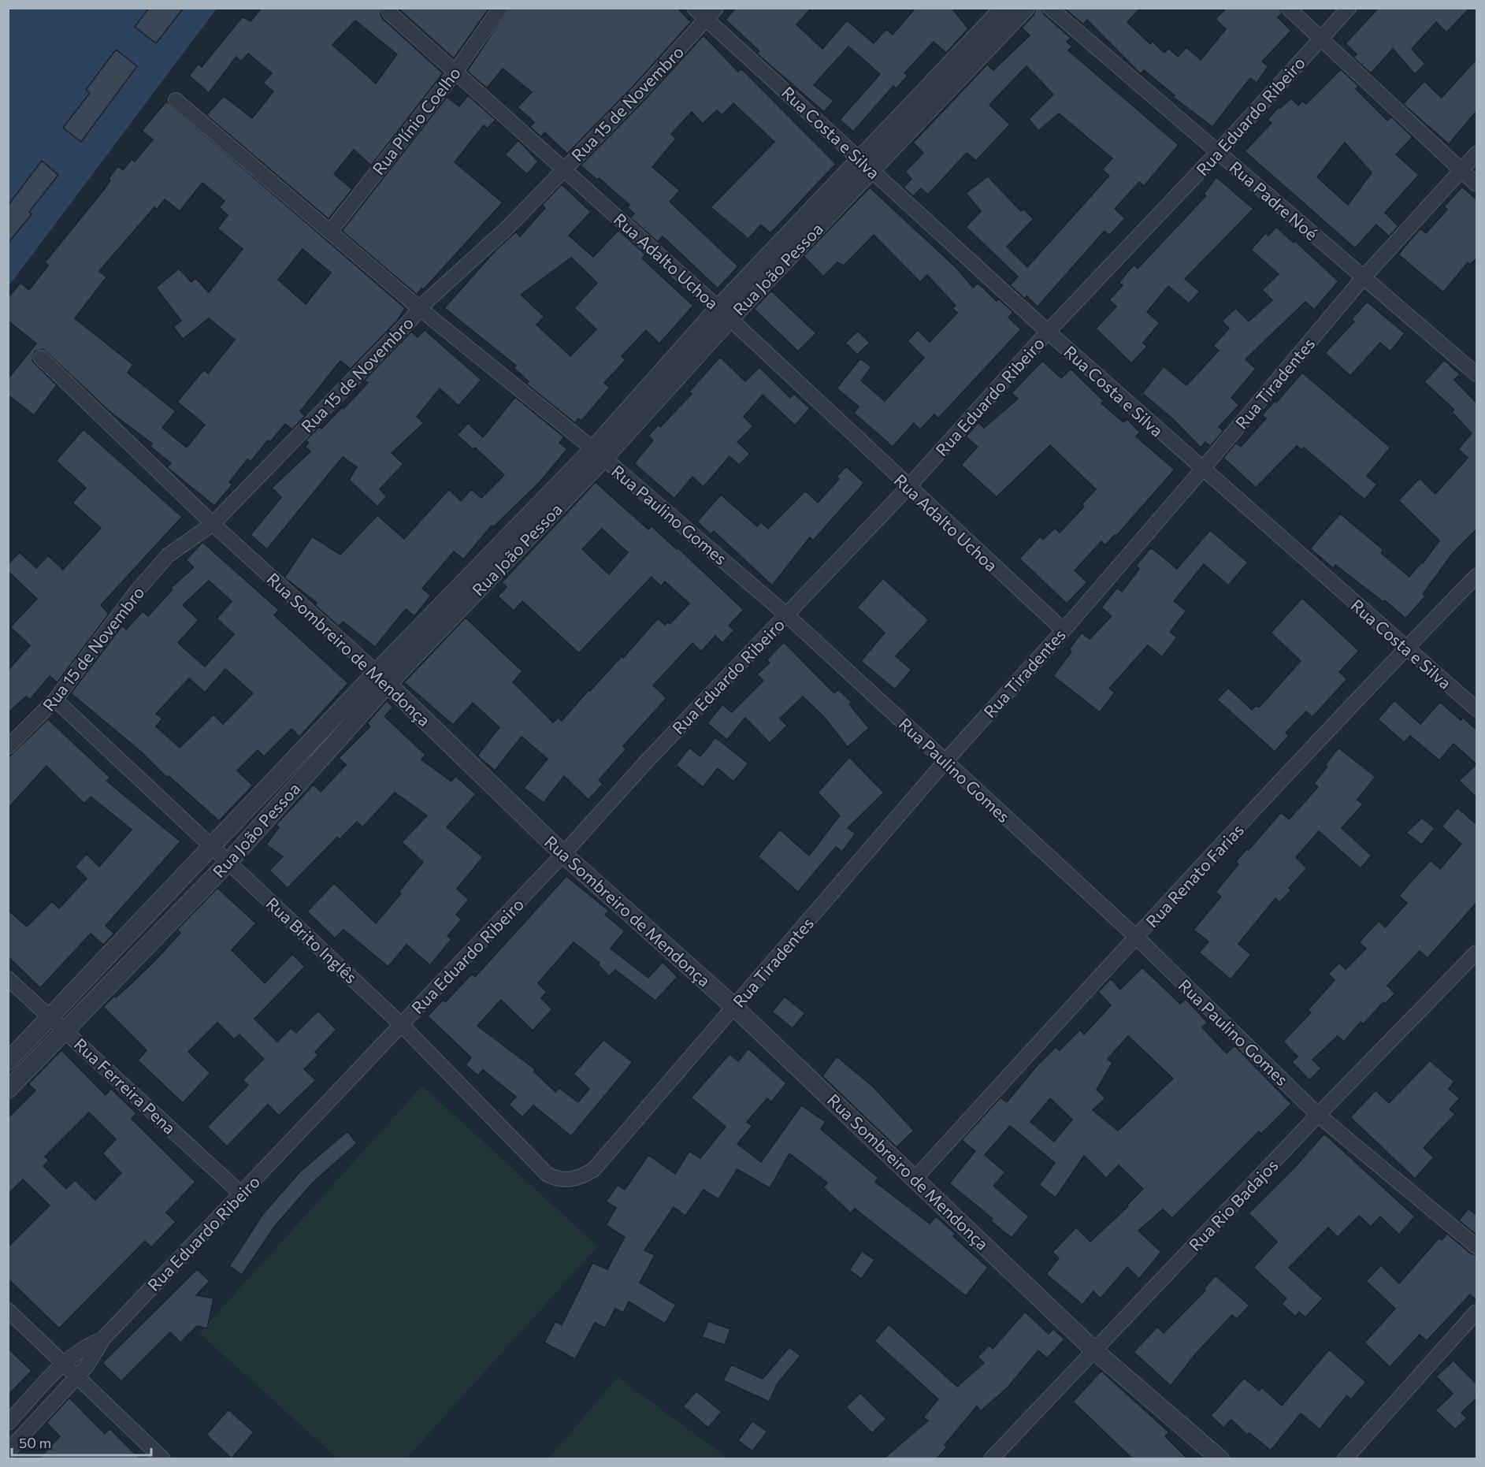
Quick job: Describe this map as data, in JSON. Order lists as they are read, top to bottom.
{
  "streets": {
    "street": [
      "Rua 15 de Novembro",
      "Rua Eduardo Ribeiro",
      "Rua Plínio Coelho",
      "Rua Costa e Silva",
      "Rua Padre Noé",
      "Rua Adalto Uchoa",
      "Rua João Pessoa",
      "Rua Tiradentes",
      "Rua Paulino Gomes",
      "Rua Sombreiro de Mendonça",
      "Rua Renato Farias",
      "Rua Brito Inglês",
      "Rua Ferreira Pena",
      "Rua Rio Badajos"
    ]
  },
  "crossings": [
    ["Rua 15 de Novembro", "Rua Costa e Silva"],
    ["Rua 15 de Novembro", "Rua Adalto Uchoa"],
    ["Rua 15 de Novembro", "Rua Paulino Gomes"],
    ["Rua 15 de Novembro", "Rua Sombreiro de Mendonça"],
    ["Rua 15 de Novembro", "Rua Brito Inglês"],
    ["Rua Eduardo Ribeiro", "Rua Costa e Silva"],
    ["Rua Eduardo Ribeiro", "Rua Padre Noé"],
    ["Rua Eduardo Ribeiro", "Rua Adalto Uchoa"],
    ["Rua Eduardo Ribeiro", "Rua Paulino Gomes"],
    ["Rua Eduardo Ribeiro", "Rua Sombreiro de Mendonça"],
    ["Rua Eduardo Ribeiro", "Rua Brito Inglês"],
    ["Rua Eduardo Ribeiro", "Rua Ferreira Pena"],
    ["Rua Plínio Coelho", "Rua Adalto Uchoa"],
    ["Rua Plínio Coelho", "Rua Paulino Gomes"],
    ["Rua Costa e Silva", "Rua João Pessoa"],
    ["Rua Costa e Silva", "Rua Tiradentes"],
    ["Rua Costa e Silva", "Rua Renato Farias"],
    ["Rua Padre Noé", "Rua Tiradentes"],
    ["Rua Adalto Uchoa", "Rua João Pessoa"],
    ["Rua Adalto Uchoa", "Rua Tiradentes"],
    ["Rua João Pessoa", "Rua Paulino Gomes"],
    ["Rua João Pessoa", "Rua Sombreiro de Mendonça"],
    ["Rua João Pessoa", "Rua Brito Inglês"],
    ["Rua João Pessoa", "Rua Ferreira Pena"],
    ["Rua Tiradentes", "Rua Paulino Gomes"],
    ["Rua Tiradentes", "Rua Sombreiro de Mendonça"],
    ["Rua Tiradentes", "Rua Brito Inglês"],
    ["Rua Paulino Gomes", "Rua Renato Farias"],
    ["Rua Paulino Gomes", "Rua Rio Badajos"],
    ["Rua Sombreiro de Mendonça", "Rua Renato Farias"],
    ["Rua Sombreiro de Mendonça", "Rua Rio Badajos"]
  ],
  "scale_bar": "50 m"
}
